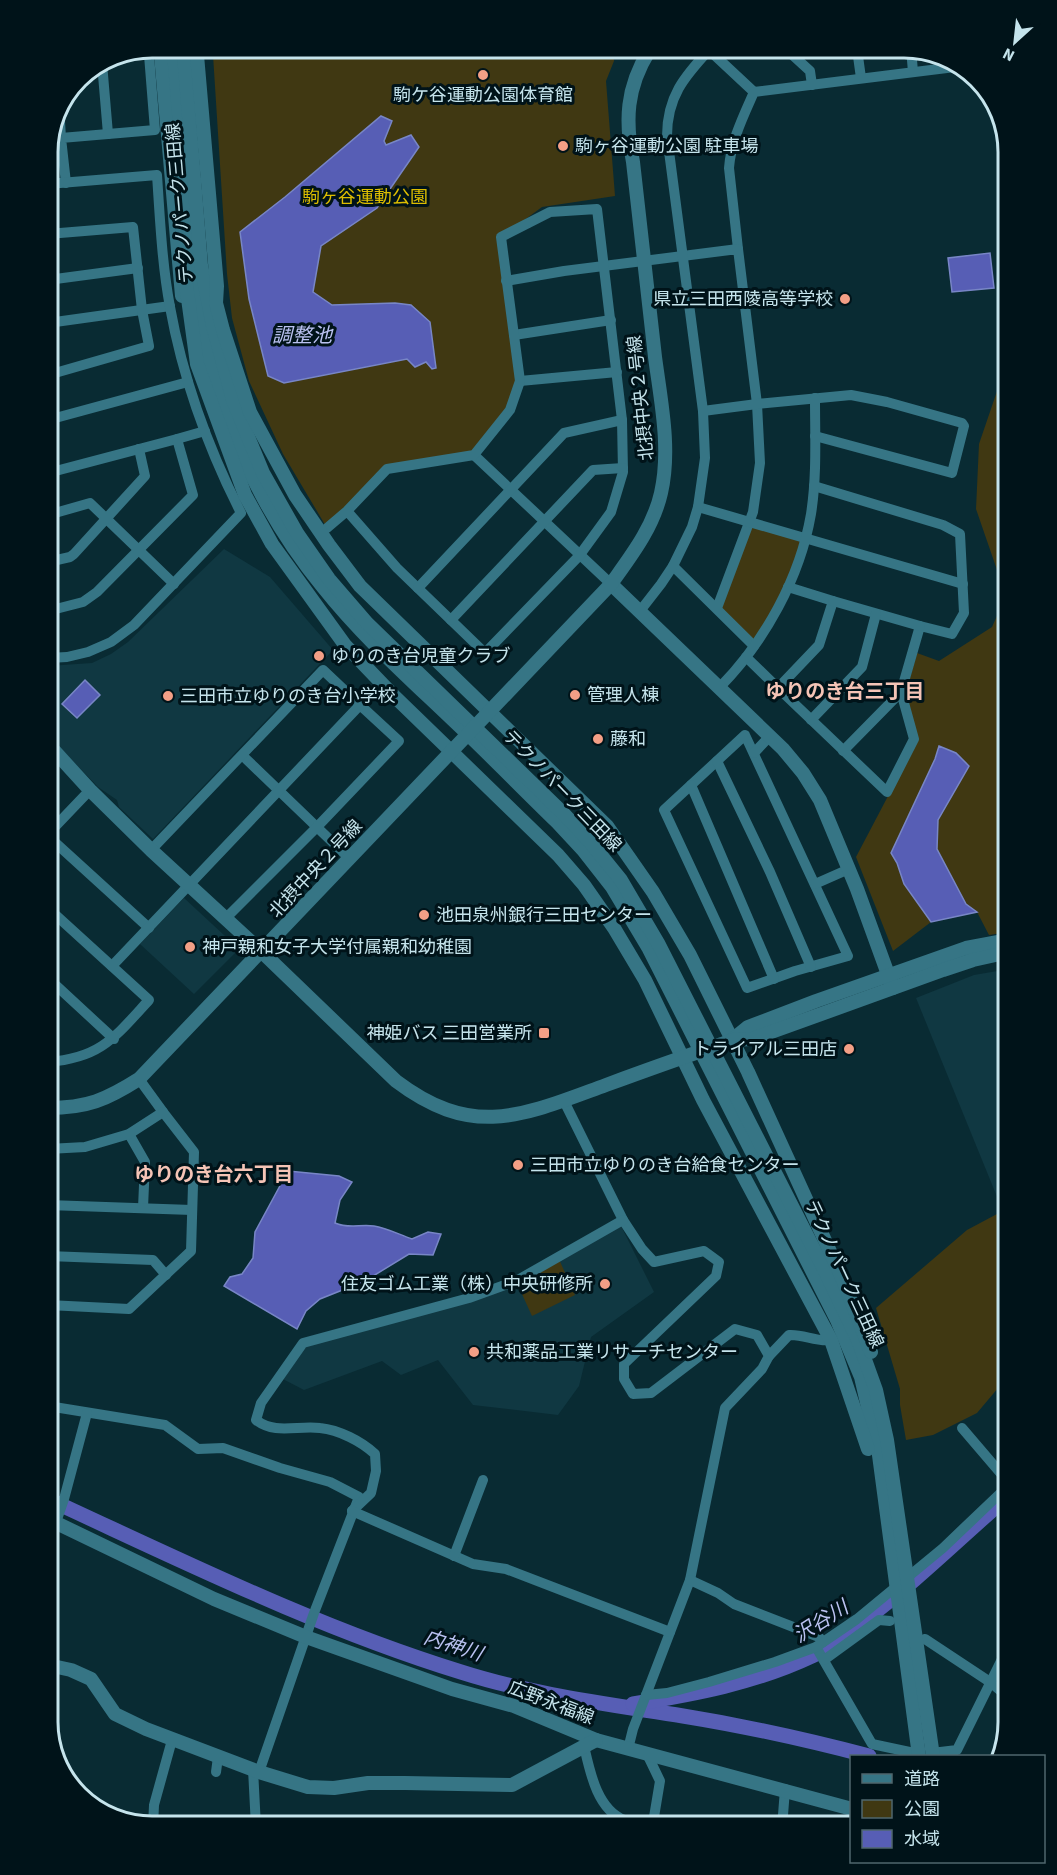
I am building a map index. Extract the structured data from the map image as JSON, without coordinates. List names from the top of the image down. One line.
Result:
{"streets":{"main road":["テクノパーク三田線","北摂中央２号線","広野永福線"]},"districts":["ゆりのき台三丁目","ゆりのき台六丁目"],"water":["調整池","沢谷川","内神川"],"parks":["駒ヶ谷運動公園"],"places":{"other":["駒ケ谷運動公園体育館","駒ヶ谷運動公園 駐車場","県立三田西陵高等学校","ゆりのき台児童クラブ","管理人棟","三田市立ゆりのき台小学校","藤和","池田泉州銀行三田センター","神戸親和女子大学付属親和幼稚園","トライアル三田店","三田市立ゆりのき台給食センター","住友ゴム工業（株）中央研修所","共和薬品工業リサーチセンター"],"transit":["神姫バス 三田営業所"]},"legend":["道路","公園","水域"],"north":"bottom left"}
